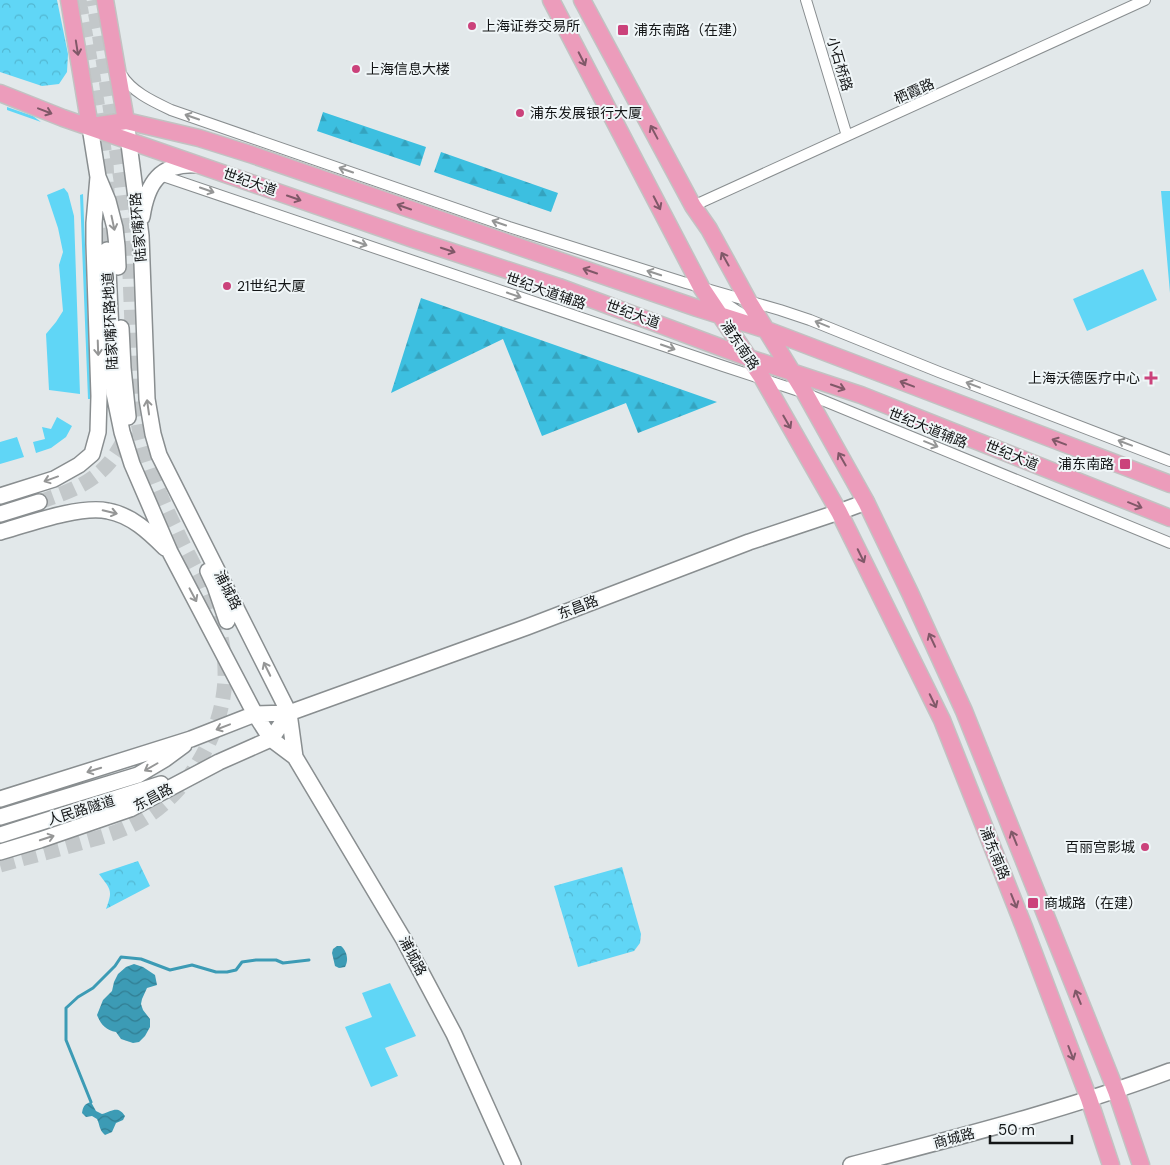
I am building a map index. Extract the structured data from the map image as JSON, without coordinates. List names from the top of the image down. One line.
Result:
{"streets":{"main road":["世纪大道","陆家嘴环路","陆家嘴环路地道","浦东南路","浦城路","东昌路","人民路隧道","商城路"],"street":["小石桥路","栖霞路","世纪大道辅路"]},"crossings":[["小石桥路","栖霞路"],["栖霞路","浦东南路"],["世纪大道","陆家嘴环路"],["世纪大道","浦东南路"],["陆家嘴环路","陆家嘴环路地道"],["陆家嘴环路","浦城路"],["世纪大道辅路","浦东南路"],["陆家嘴环路地道","浦城路"],["浦东南路","东昌路"],["浦东南路","商城路"],["浦城路","东昌路"],["东昌路","人民路隧道"]],"places":{"other":["上海证券交易所","上海信息大楼","浦东发展银行大厦","21世纪大厦","百丽宫影城"],"transit":["浦东南路（在建）","浦东南路","商城路（在建）"],"health":["上海沃德医疗中心"]},"scale_bar":"50 m"}
